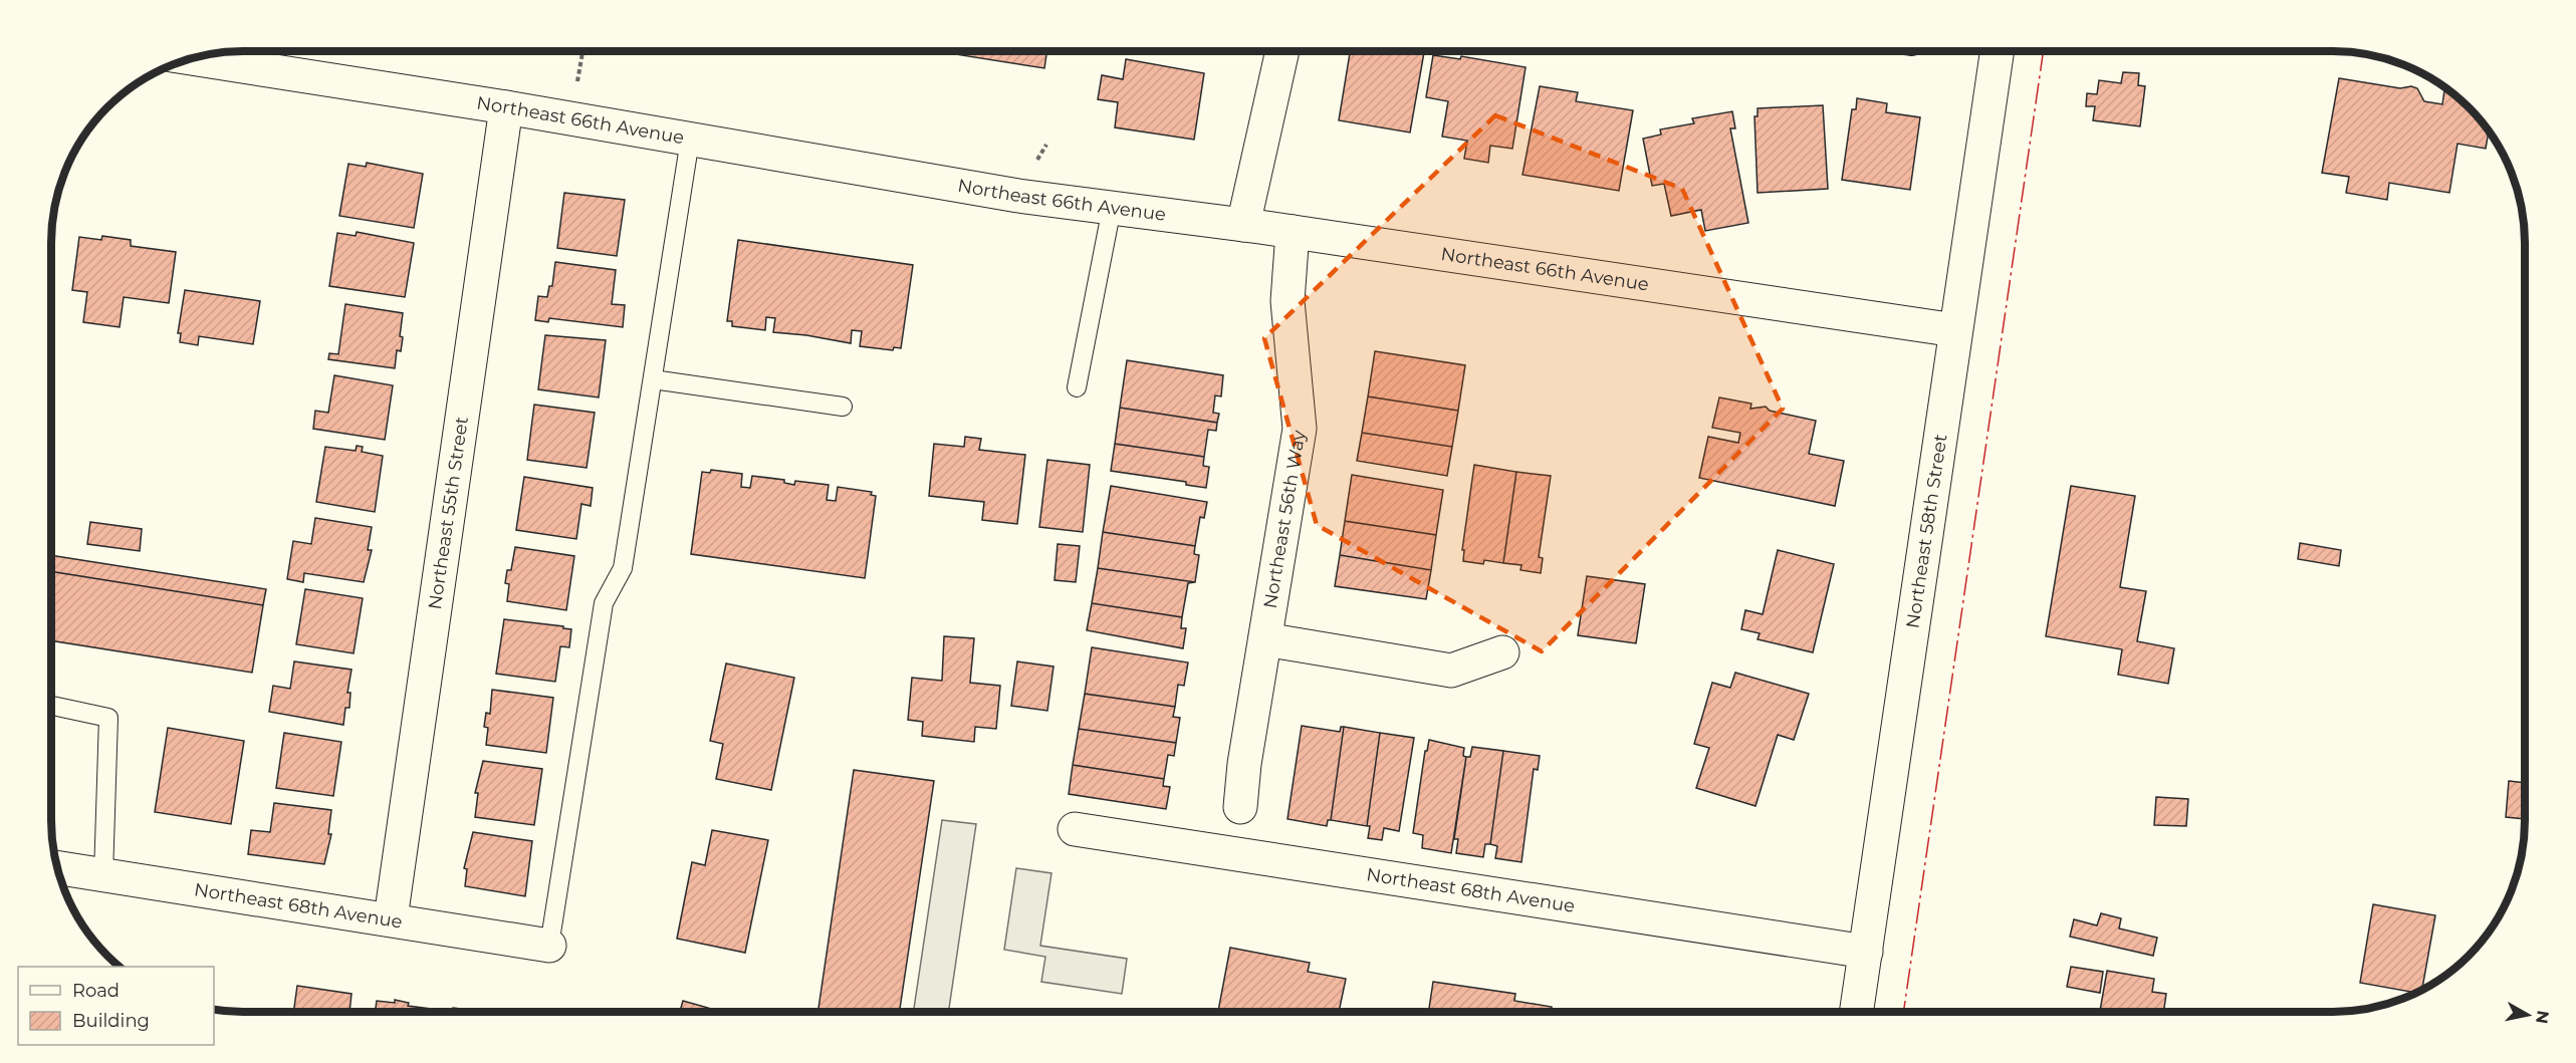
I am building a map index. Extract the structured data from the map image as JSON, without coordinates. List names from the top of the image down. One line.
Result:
{"streets":{"street":["Northeast 66th Avenue","Northeast 55th Street","Northeast 56th Way","Northeast 58th Street","Northeast 68th Avenue"]},"crossings":[["Northeast 66th Avenue","Northeast 55th Street"],["Northeast 66th Avenue","Northeast 56th Way"],["Northeast 66th Avenue","Northeast 58th Street"],["Northeast 55th Street","Northeast 68th Avenue"],["Northeast 58th Street","Northeast 68th Avenue"]],"legend":["Road","Building"],"north":"right"}
